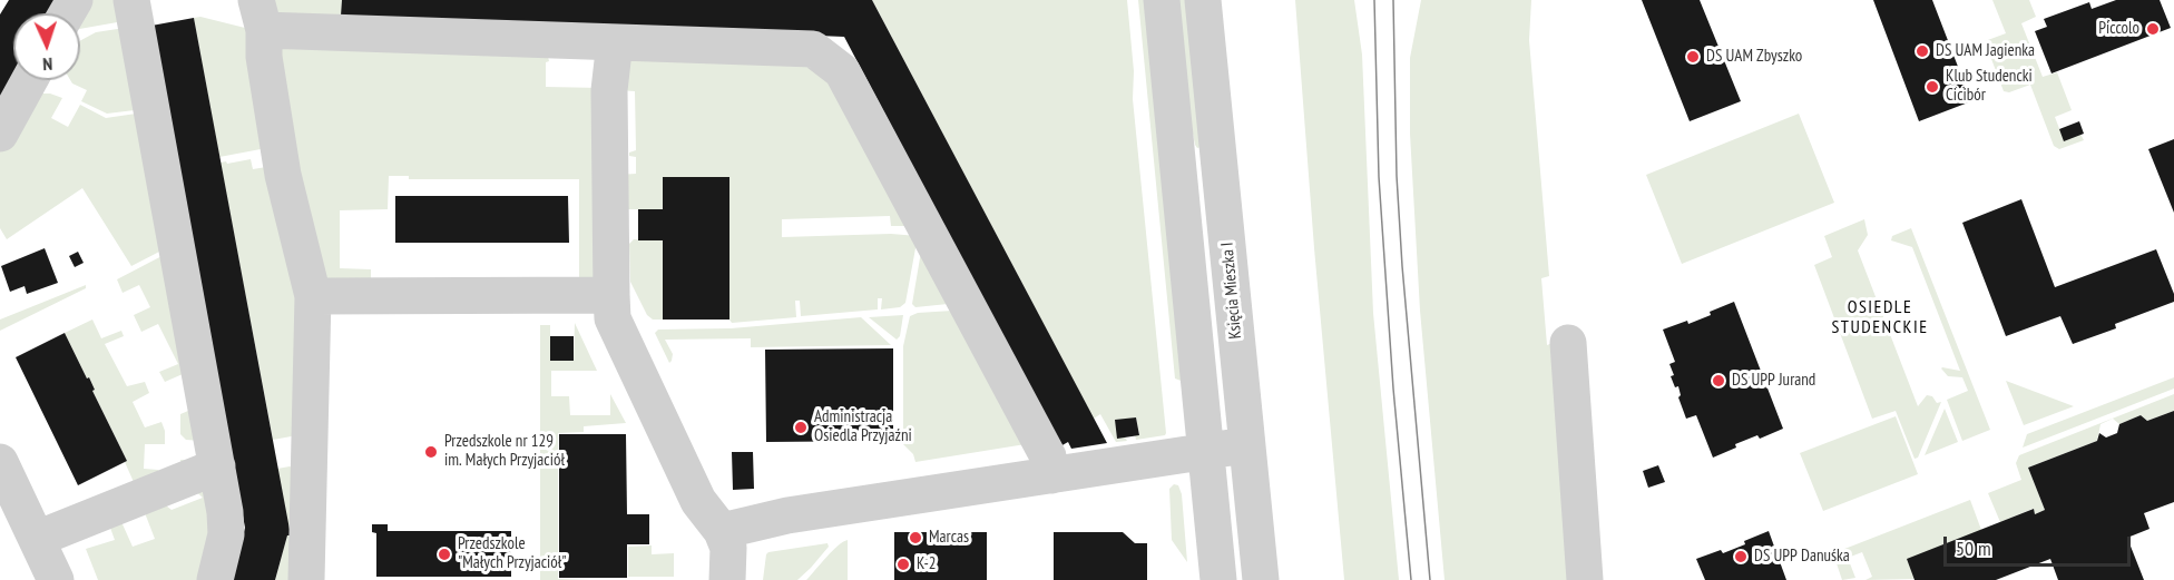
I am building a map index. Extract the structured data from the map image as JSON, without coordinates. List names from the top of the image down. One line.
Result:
{"streets":{"street":["Księcia Mieszka I"]},"districts":["OSIEDLE STUDENCKIE"],"places":["Piccolo","DS UAM Jagienka","DS UAM Zbyszko","Klub Studencki Cicibór","DS UPP Jurand","Administracja Osiedla Przyjaźni","Przedszkole nr 129 im. Małych Przyjaciół","Marcas","Przedszkole \"Małych Przyjaciół\"","DS UPP Danuśka","K-2"],"scale_bar":"50 m","north":"bottom"}
